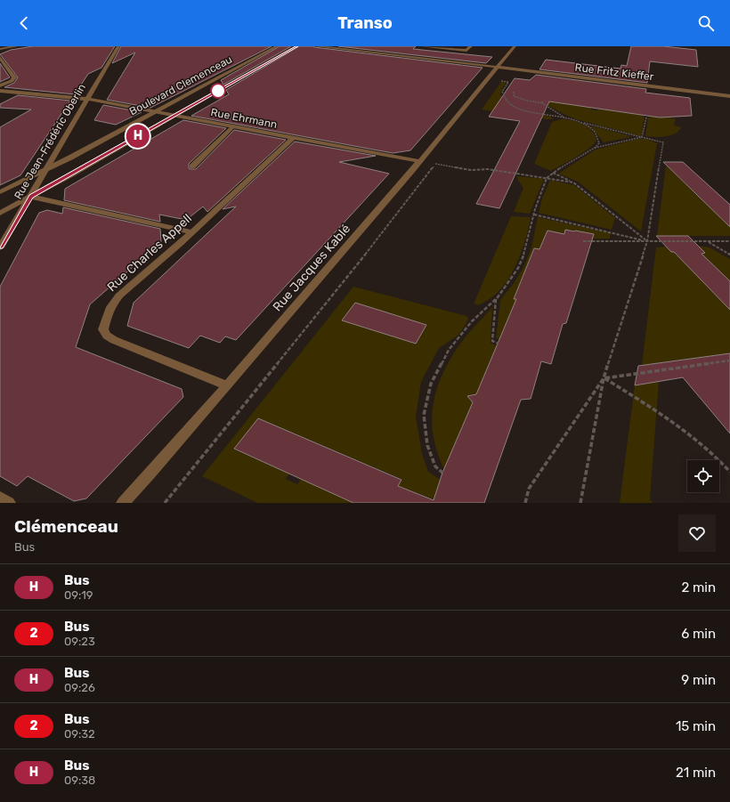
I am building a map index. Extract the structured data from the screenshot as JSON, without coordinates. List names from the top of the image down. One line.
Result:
{"streets":{"street":["Rue Fritz Kieffer","Boulevard Clemenceau","Rue Ehrmann","Rue Jean-Frédéric Oberlin","Rue Charles Appell","Rue Jacques Kablé"]},"crossings":[["Rue Fritz Kieffer","Rue Jacques Kablé"],["Boulevard Clemenceau","Rue Ehrmann"],["Boulevard Clemenceau","Rue Jean-Frédéric Oberlin"],["Rue Ehrmann","Rue Jean-Frédéric Oberlin"],["Rue Ehrmann","Rue Charles Appell"],["Rue Ehrmann","Rue Jacques Kablé"],["Rue Charles Appell","Rue Jacques Kablé"]],"lines":["bus line H"],"page":{"header":"Transo","on_map":"H","heading":["Clémenceau","Bus"],"list":[{"mark":"H","name":"Bus","note":"09:19","value":"2 min"},{"mark":"2","name":"Bus","note":"09:23","value":"6 min"},{"mark":"H","name":"Bus","note":"09:26","value":"9 min"},{"mark":"2","name":"Bus","note":"09:32","value":"15 min"},{"mark":"H","name":"Bus","note":"09:38","value":"21 min"}]}}
